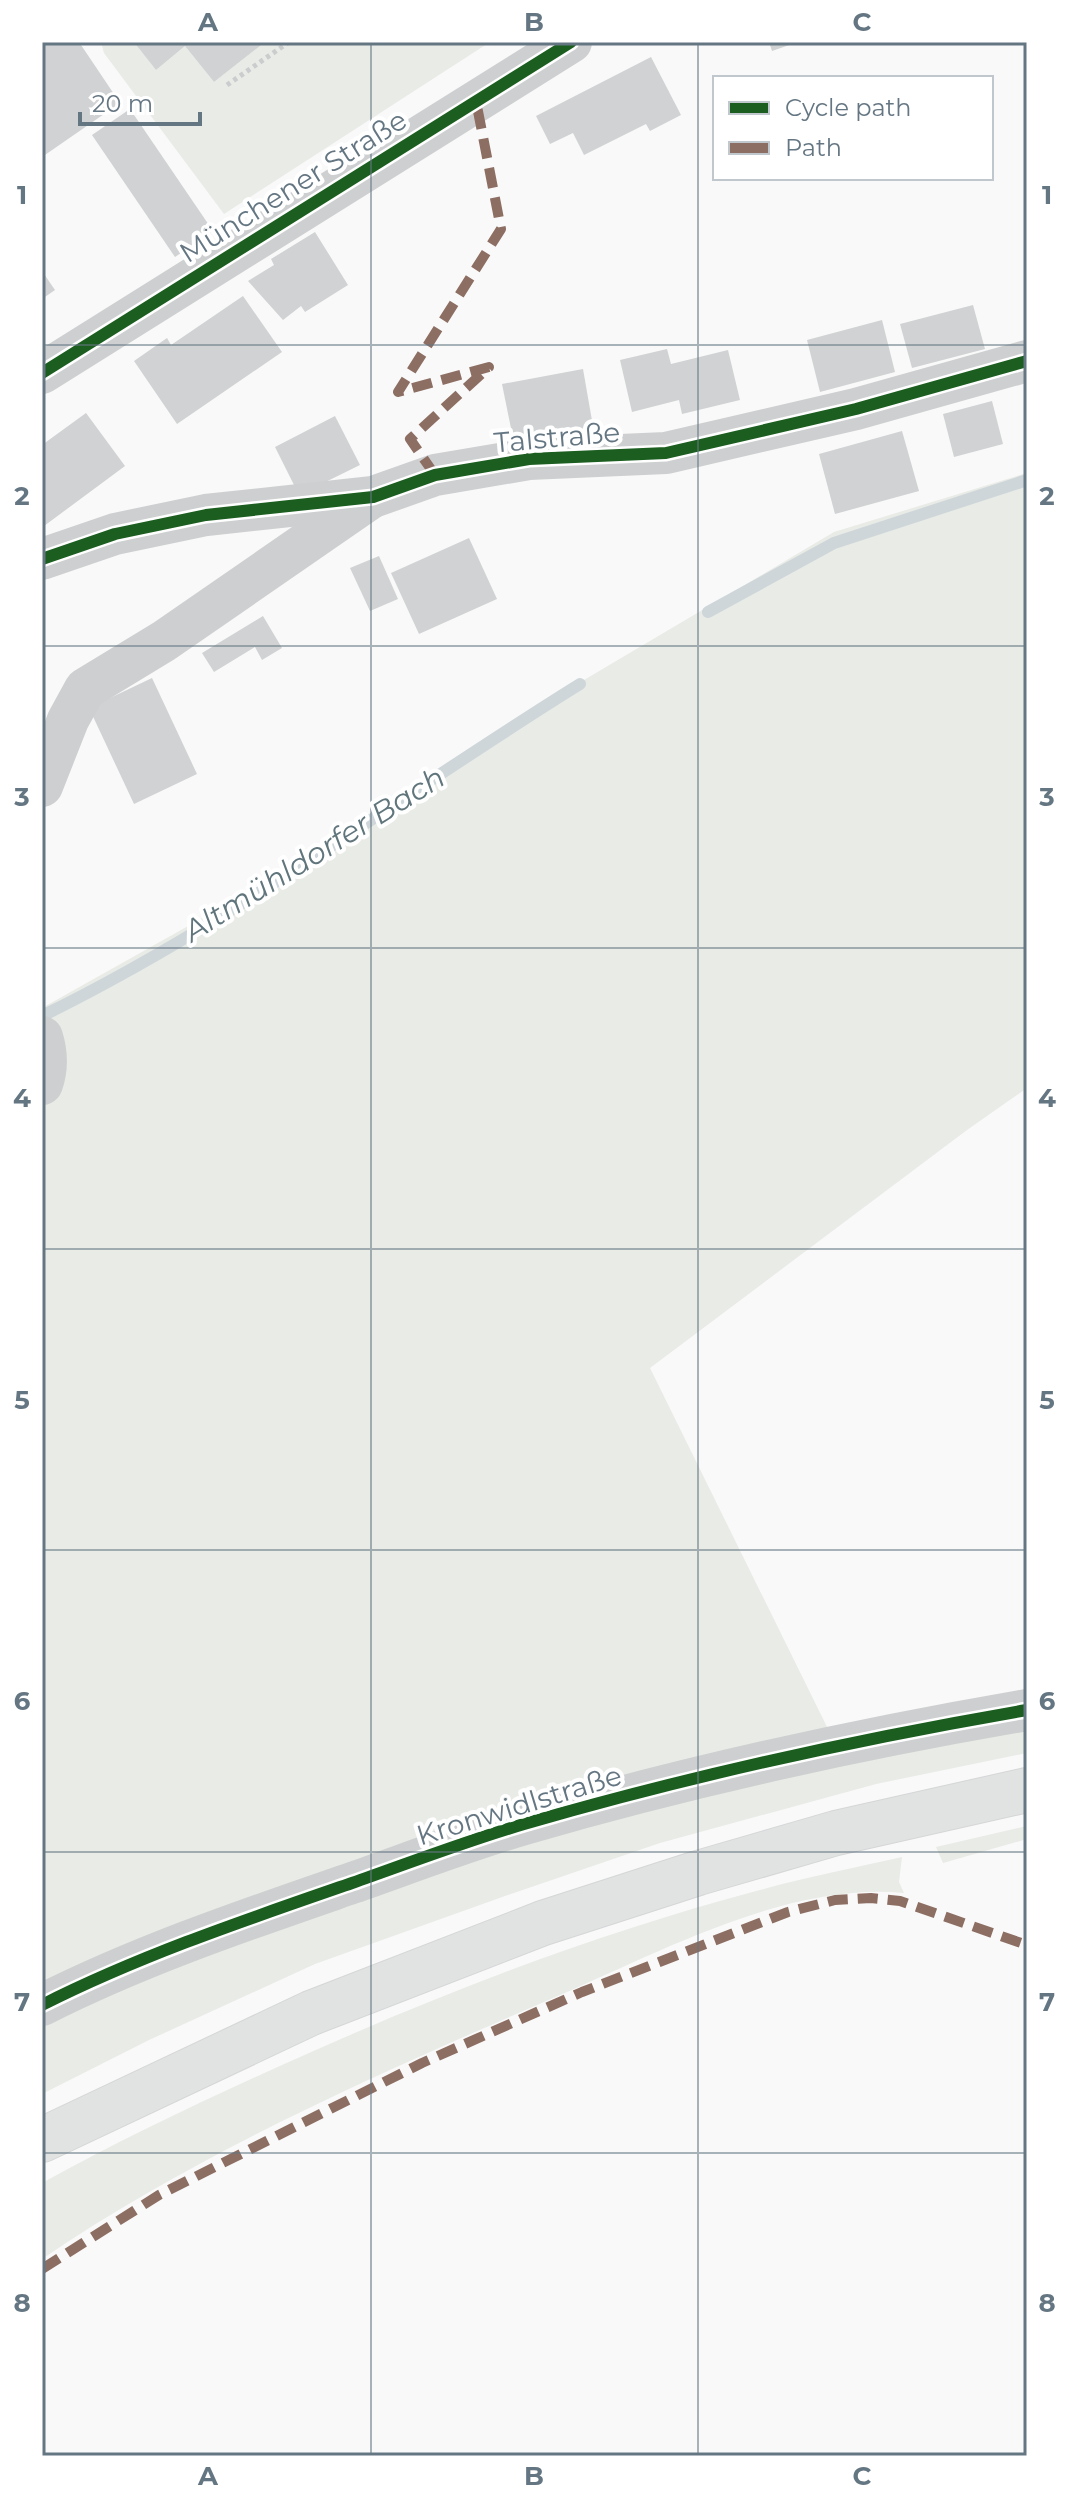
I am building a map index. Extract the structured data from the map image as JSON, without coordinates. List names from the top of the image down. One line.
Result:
{"streets":{"street":["Münchener Straße","Talstraße","Kronwidlstraße"]},"water":["Altmühldorfer Bach"],"legend":["Cycle path","Path"],"scale_bar":"20 m","grid":{"columns":["A","B","C"],"rows":["1","2","3","4","5","6","7","8"]}}
